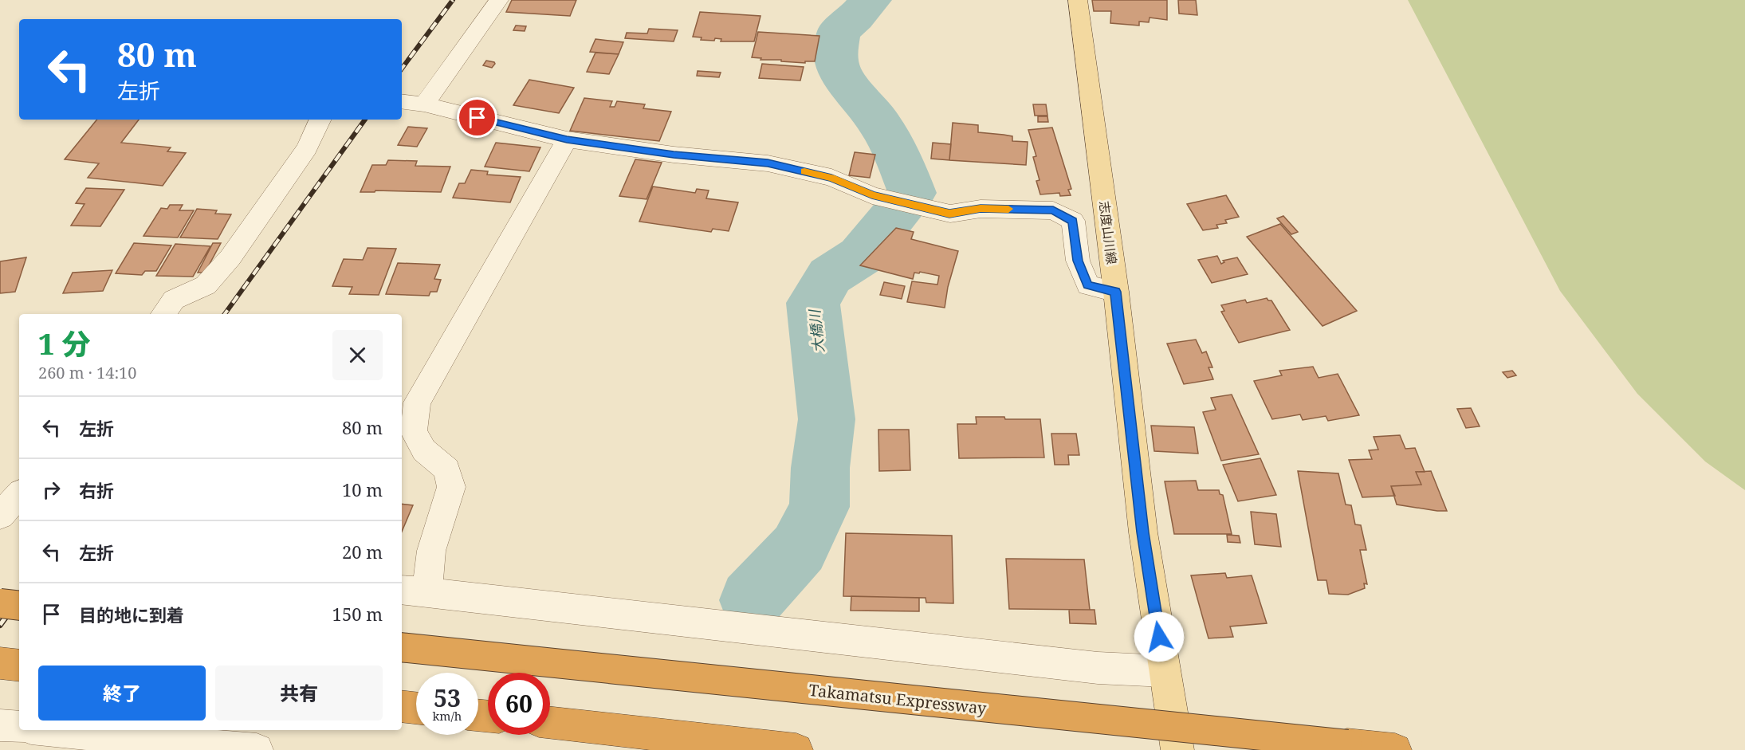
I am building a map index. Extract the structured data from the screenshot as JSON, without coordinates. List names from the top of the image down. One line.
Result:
{"streets":{"highway":["Takamatsu Expressway"],"main road":["志度山川線"]},"water":["大橋川"],"page":{"turn":["80 m","左折"],"heading":["1 分","260 m · 14:10"],"list":[{"name":"左折","value":"80 m"},{"name":"右折","value":"10 m"},{"name":"左折","value":"20 m"},{"name":"目的地に到着","value":"150 m"}],"buttons":["終了","共有"],"speed":"53 km/h","limit":"60"}}
